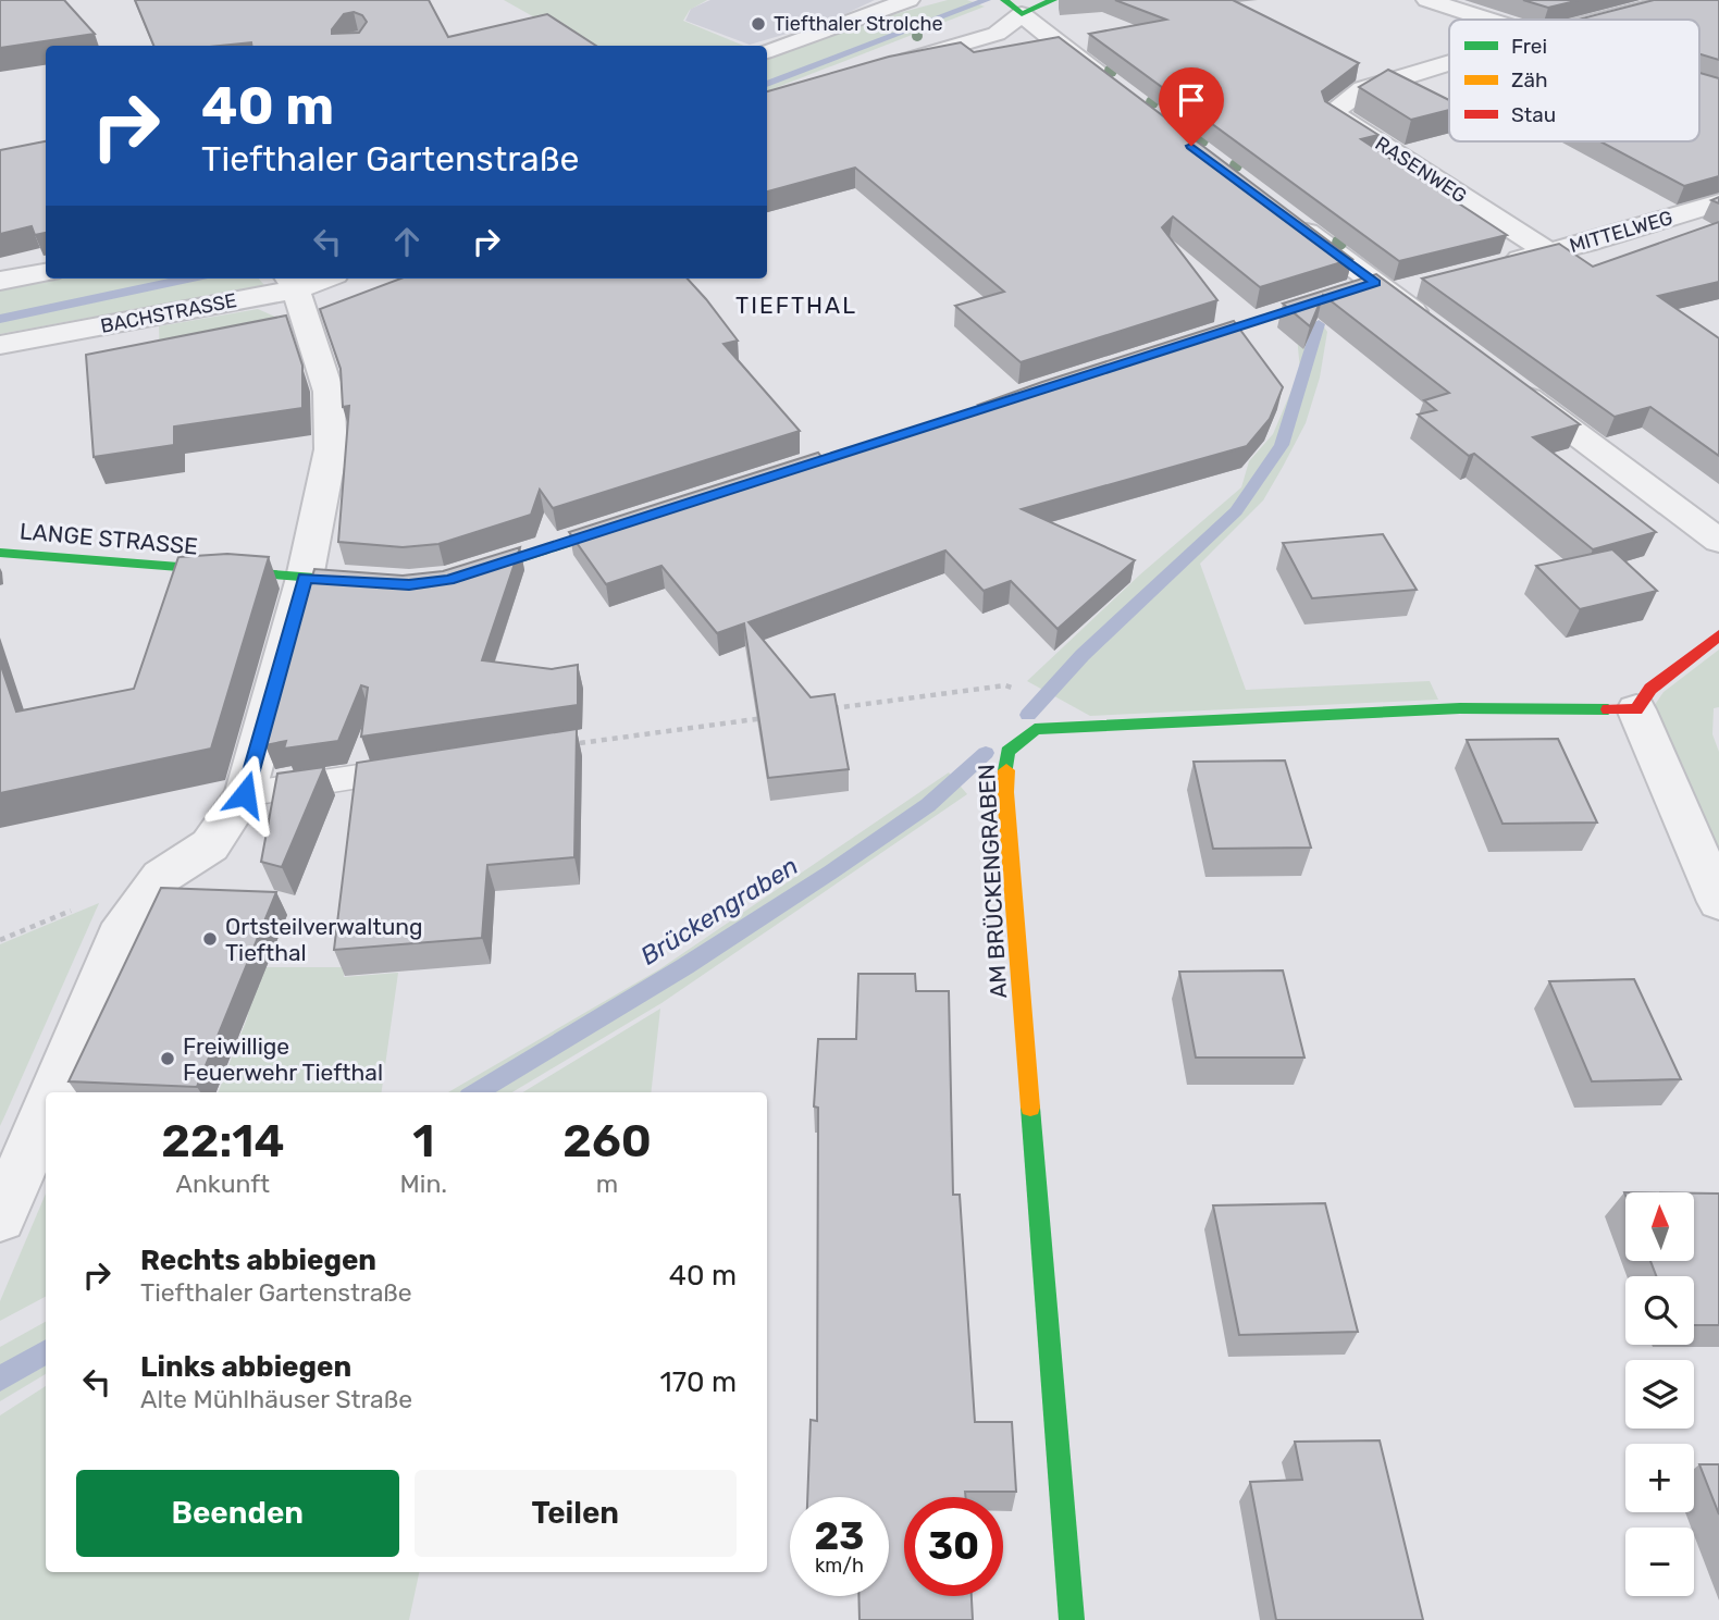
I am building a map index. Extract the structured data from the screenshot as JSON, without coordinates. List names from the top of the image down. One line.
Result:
{"streets":{"street":["RASENWEG","MITTELWEG","BACHSTRASSE","LANGE STRASSE","AM BRÜCKENGRABEN"]},"crossings":[["RASENWEG","MITTELWEG"]],"districts":["TIEFTHAL"],"water":["Brückengraben"],"places":["Tiefthaler Strolche","Ortsteilverwaltung Tiefthal","Freiwillige Feuerwehr Tiefthal"],"legend":["Frei","Zäh","Stau"],"north":"top","page":{"turn":["40 m","Tiefthaler Gartenstraße"],"eta":["22:14","Ankunft","1","Min.","260","m"],"map_buttons":["+","−"],"list":[{"name":"Rechts abbiegen","note":"Tiefthaler Gartenstraße","value":"40 m"},{"name":"Links abbiegen","note":"Alte Mühlhäuser Straße","value":"170 m"}],"buttons":["Beenden","Teilen"],"speed":"23 km/h","limit":"30"}}
